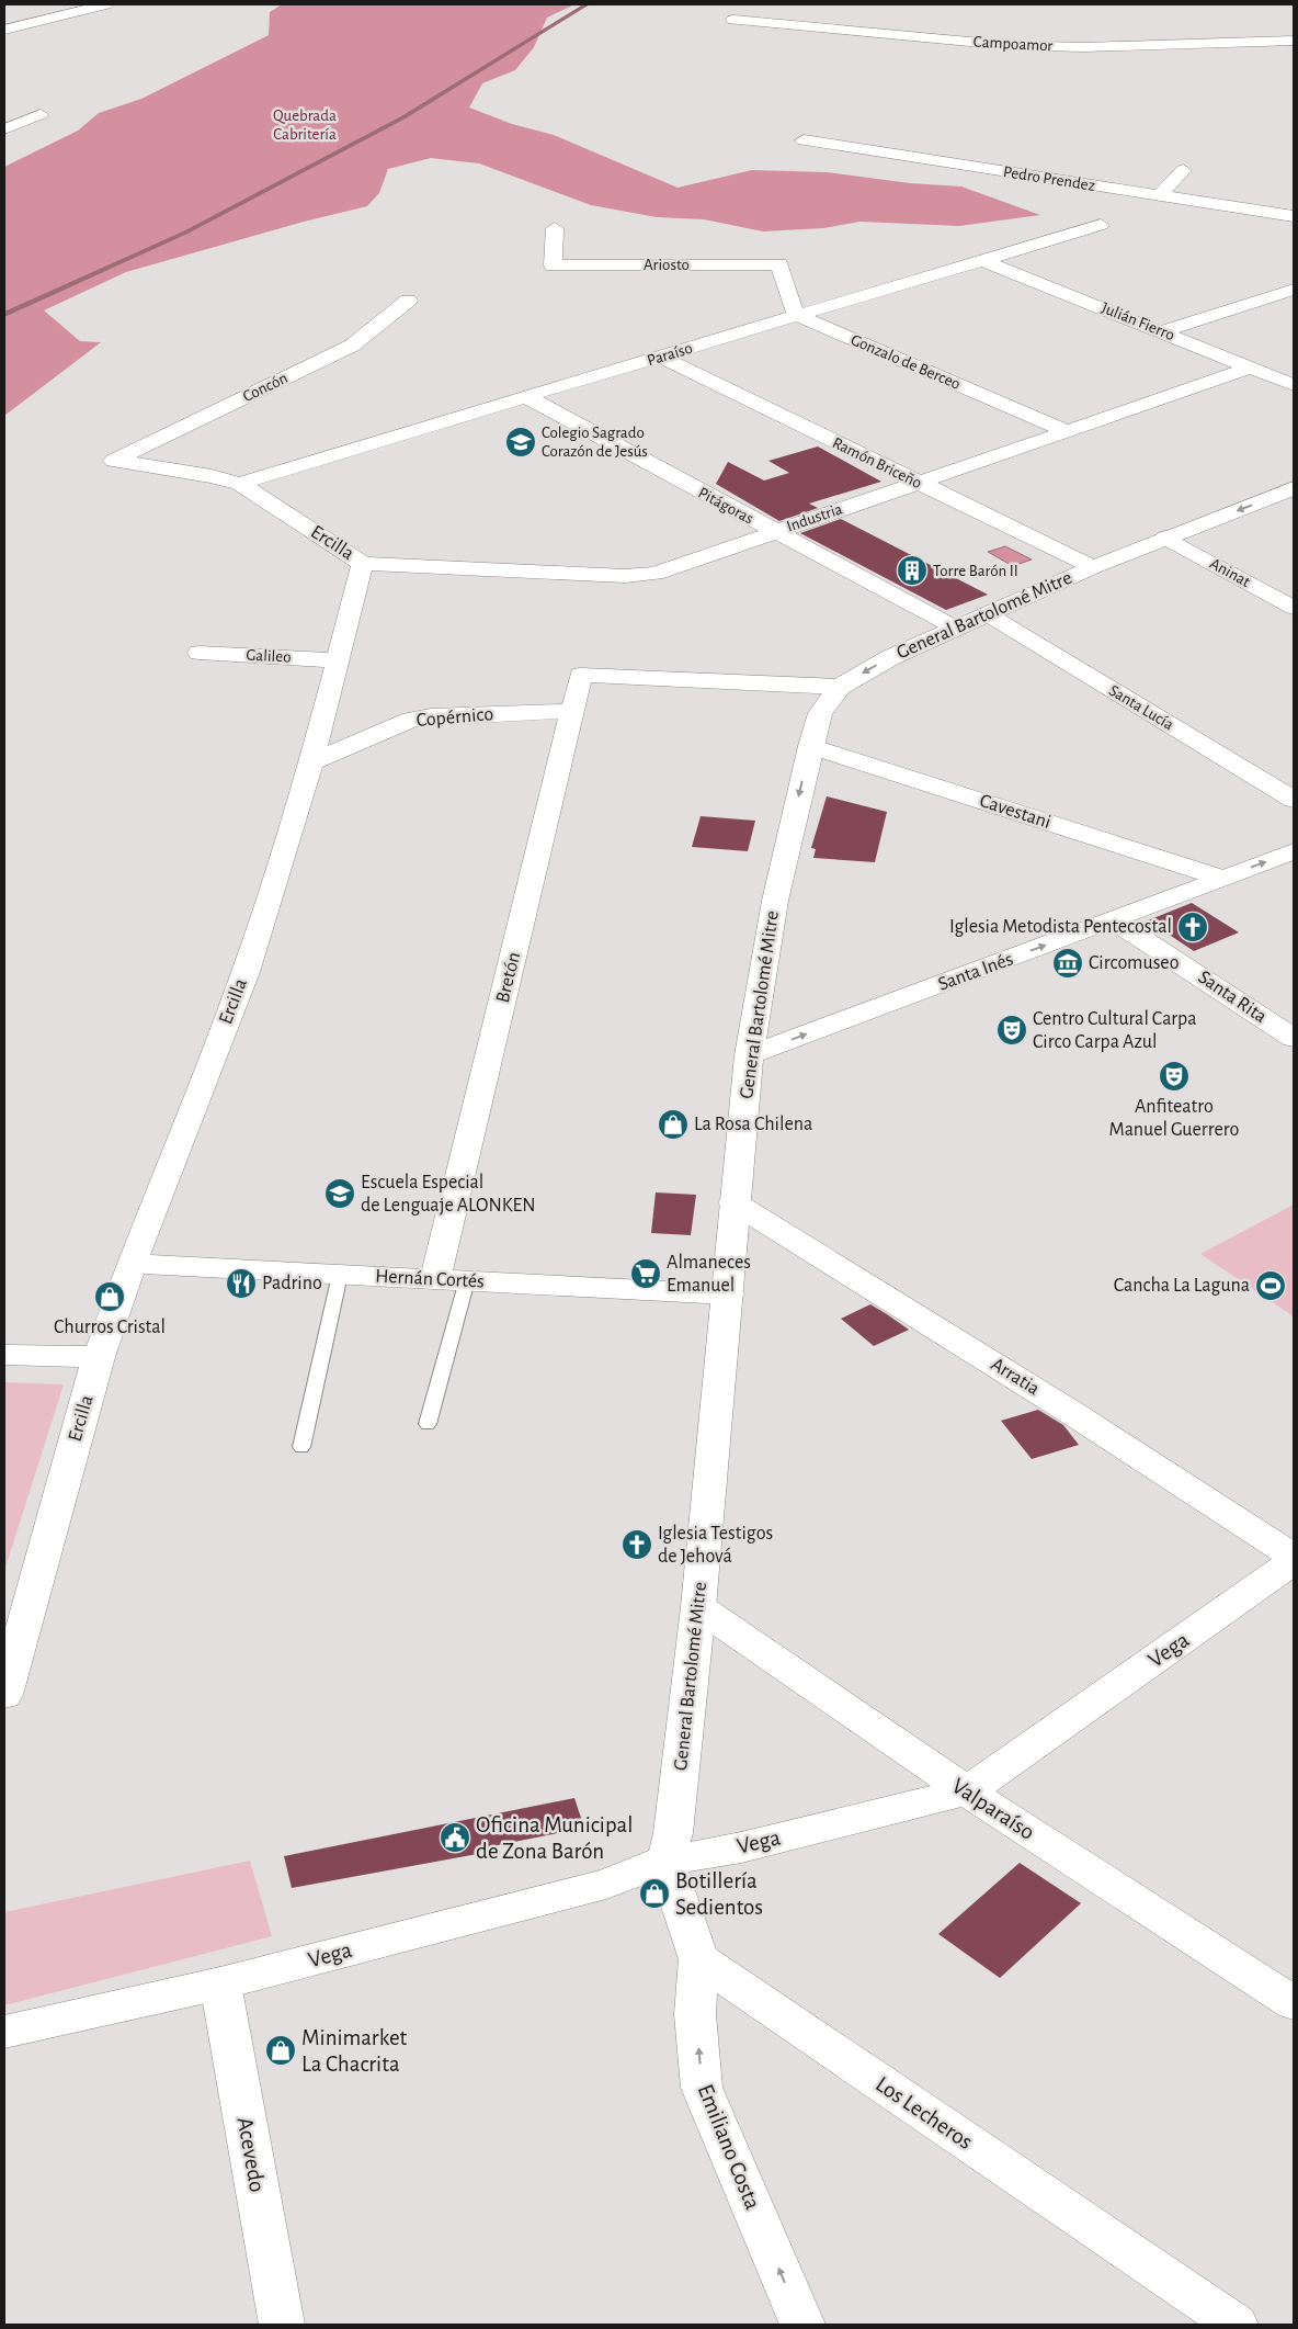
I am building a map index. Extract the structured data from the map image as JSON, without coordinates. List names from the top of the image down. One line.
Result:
{"streets":{"street":["Campoamor","Pedro Prendez","Ariosto","Julián Fierro","Paraíso","Gonzalo de Berceo","Concón","Ramón Briceño","Pitágoras","Industria","Ercilla","Aninat","General Bartolomé Mitre","Galileo","Santa Lucía","Copérnico","Cavestani","Santa Inés","Bretón","Santa Rita","Hernán Cortés","Arratia","Vega","Valparaíso","Los Lecheros","Emiliano Costa","Acevedo"]},"crossings":[["Ariosto","Paraíso"],["Ariosto","Gonzalo de Berceo"],["Julián Fierro","Paraíso"],["Julián Fierro","Industria"],["Paraíso","Gonzalo de Berceo"],["Paraíso","Ramón Briceño"],["Paraíso","Pitágoras"],["Paraíso","Ercilla"],["Gonzalo de Berceo","Industria"],["Concón","Ercilla"],["Ramón Briceño","Industria"],["Ramón Briceño","General Bartolomé Mitre"],["Pitágoras","Industria"],["Pitágoras","General Bartolomé Mitre"],["Industria","Ercilla"],["Ercilla","Galileo"],["Ercilla","Copérnico"],["Ercilla","Hernán Cortés"],["Aninat","General Bartolomé Mitre"],["General Bartolomé Mitre","Santa Lucía"],["General Bartolomé Mitre","Cavestani"],["General Bartolomé Mitre","Santa Inés"],["General Bartolomé Mitre","Bretón"],["General Bartolomé Mitre","Hernán Cortés"],["General Bartolomé Mitre","Arratia"],["General Bartolomé Mitre","Vega"],["General Bartolomé Mitre","Valparaíso"],["Copérnico","Bretón"],["Cavestani","Santa Inés"],["Santa Inés","Santa Rita"],["Bretón","Hernán Cortés"],["Vega","Valparaíso"],["Vega","Acevedo"],["Los Lecheros","Emiliano Costa"]],"one_way":["Santa Inés","Emiliano Costa"],"parks":["Quebrada Cabritería"],"places":{"school or university":["Colegio Sagrado Corazón de Jesús","Escuela Especial de Lenguaje ALONKEN"],"building":["Torre Barón II"],"church":["Iglesia Metodista Pentecostal","Iglesia Testigos de Jehová"],"museum":["Circomuseo"],"theatre":["Centro Cultural Carpa Circo Carpa Azul","Anfiteatro Manuel Guerrero"],"shop":["La Rosa Chilena","Churros Cristal","Botillería Sedientos","Minimarket La Chacrita"],"supermarket":["Almaneces Emanuel"],"restaurant":["Padrino"],"sports":["Cancha La Laguna"],"public building":["Oficina Municipal de Zona Barón"]}}
